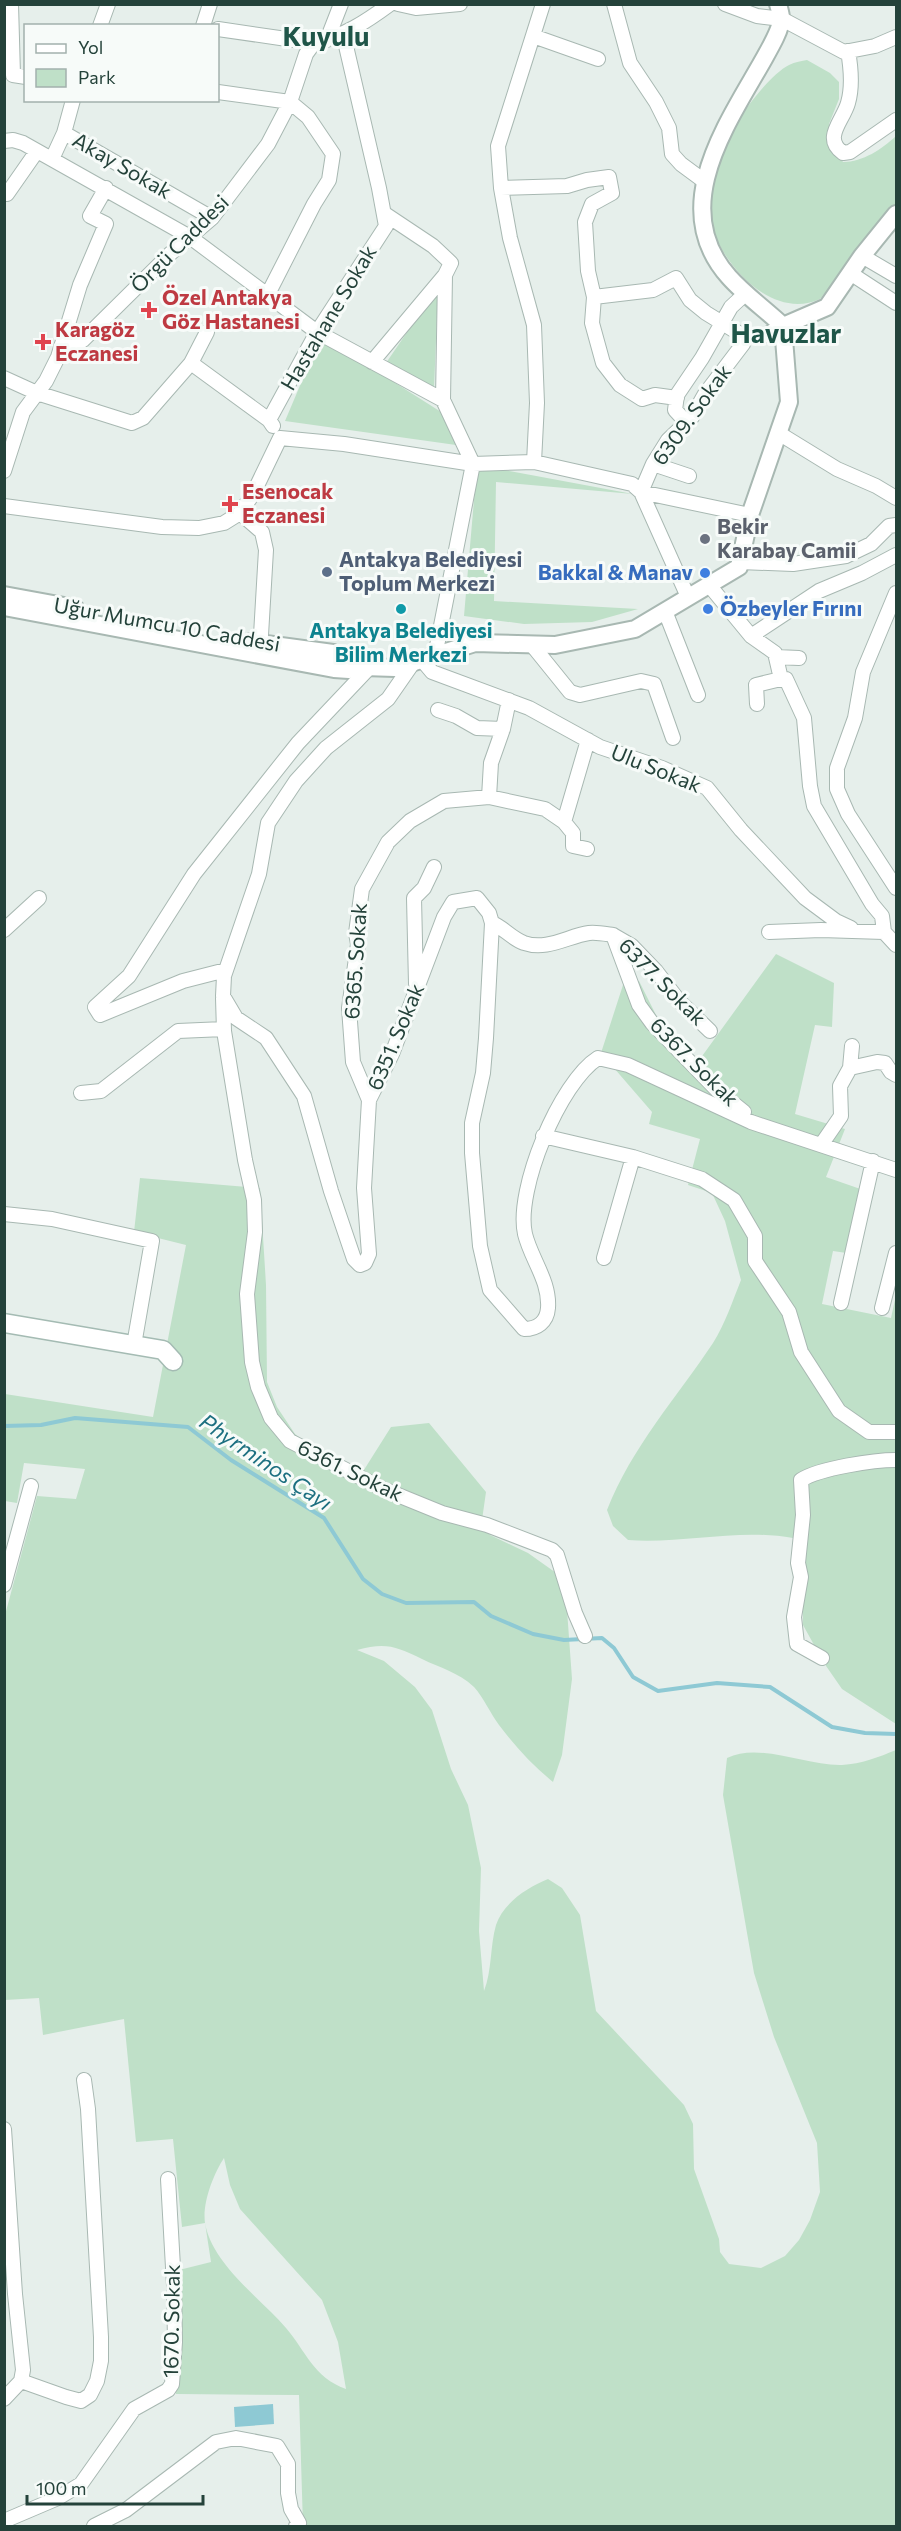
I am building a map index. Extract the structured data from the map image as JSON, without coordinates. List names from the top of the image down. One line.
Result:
{"streets":{"street":["Akay Sokak","Örgü Caddesi","Hastahane Sokak","6309. Sokak","Uğur Mumcu 10 Caddesi","Ulu Sokak","6365. Sokak","6377. Sokak","6351. Sokak","6367. Sokak","6361. Sokak","1670. Sokak"]},"crossings":[["Akay Sokak","Örgü Caddesi"],["Uğur Mumcu 10 Caddesi","Ulu Sokak"],["6365. Sokak","6351. Sokak"],["6377. Sokak","6367. Sokak"],["6351. Sokak","6361. Sokak"]],"districts":["Kuyulu","Havuzlar"],"water":["Phyrminos Çayı"],"places":{"health":["Özel Antakya Göz Hastanesi","Karagöz Eczanesi","Esenocak Eczanesi"],"other":["Bekir Karabay Camii","Antakya Belediyesi Toplum Merkezi","Bakkal & Manav","Antakya Belediyesi Bilim Merkezi","Özbeyler Fırını"]},"legend":["Yol","Park"],"scale_bar":"100 m"}
